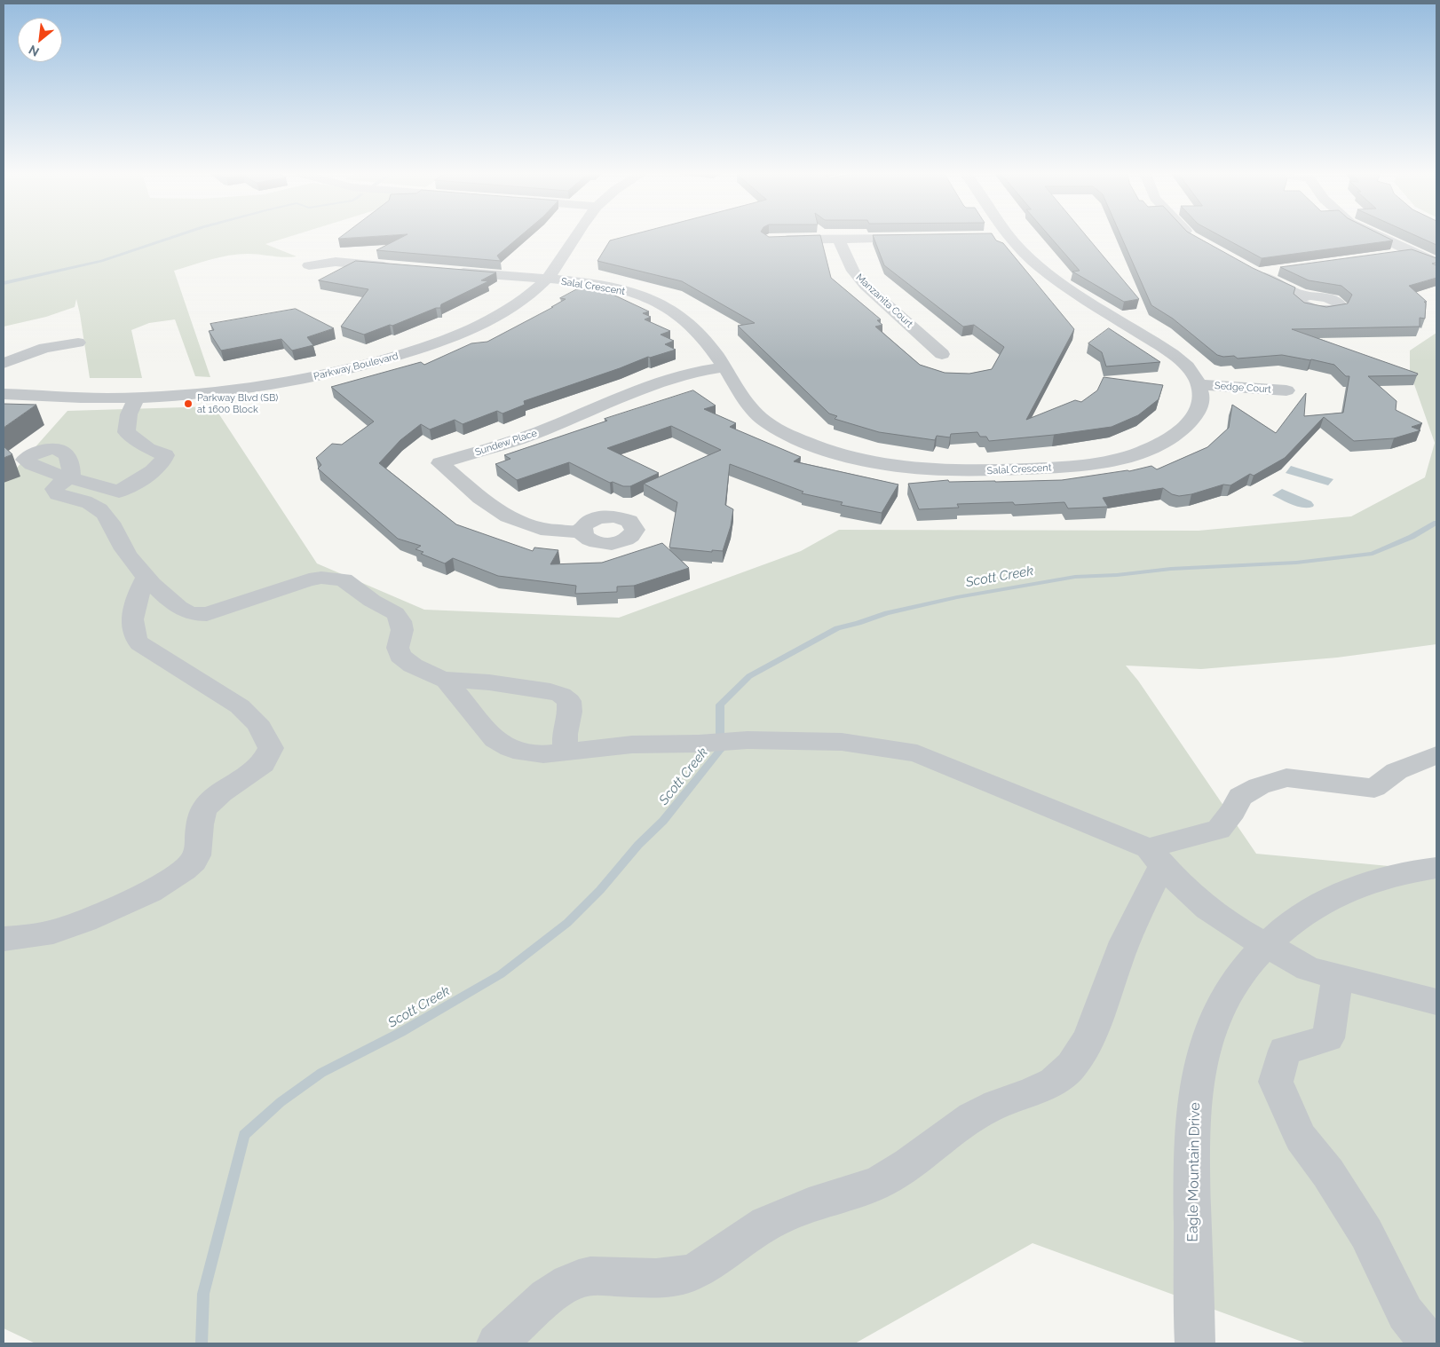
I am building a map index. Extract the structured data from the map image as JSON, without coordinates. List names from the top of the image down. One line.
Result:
{"streets":{"street":["Salal Crescent","Manzanita Court","Parkway Boulevard","Sedge Court","Sundew Place","Eagle Mountain Drive"]},"crossings":[["Salal Crescent","Parkway Boulevard"],["Salal Crescent","Sedge Court"],["Salal Crescent","Sundew Place"]],"water":["Scott Creek"],"places":["Parkway Blvd (SB) at 1600 Block"],"north":"bottom left"}
